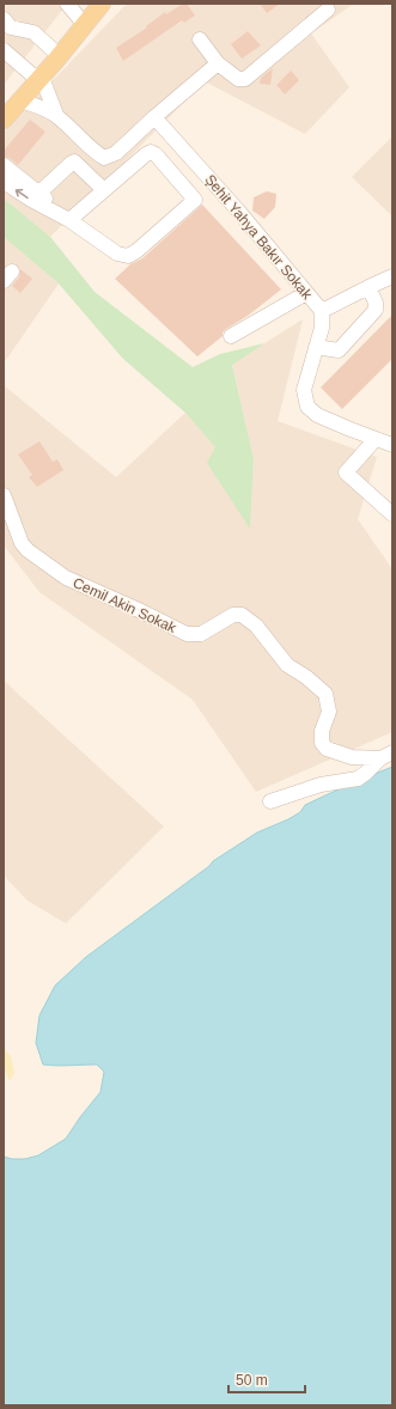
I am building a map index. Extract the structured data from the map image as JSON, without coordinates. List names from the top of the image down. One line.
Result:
{"streets":{"street":["Şehit Yahya Bakır Sokak","Cemil Akin Sokak"]},"scale_bar":"50 m"}
